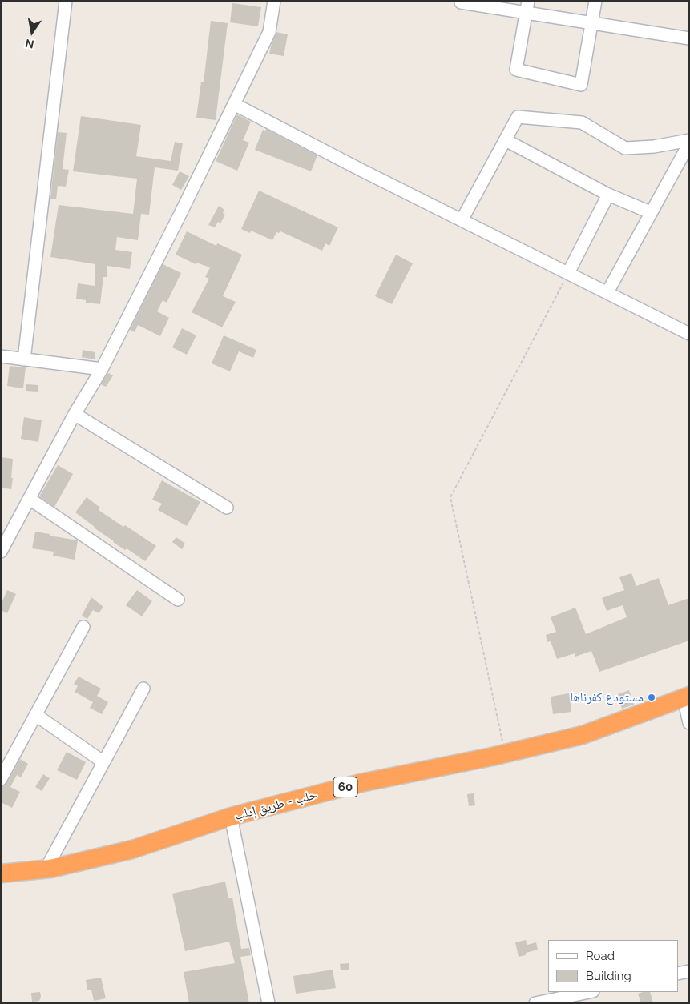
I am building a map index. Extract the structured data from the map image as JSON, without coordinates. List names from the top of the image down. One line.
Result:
{"streets":{"highway":["60","حلب - طريق إدلب"]},"places":["مستودع كفرناها"],"legend":["Road","Building"],"north":"bottom"}
